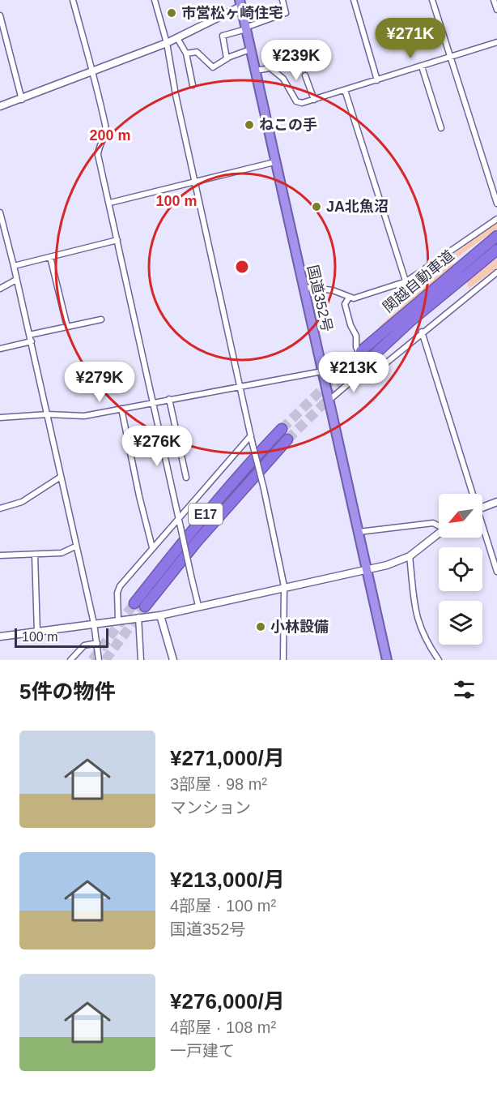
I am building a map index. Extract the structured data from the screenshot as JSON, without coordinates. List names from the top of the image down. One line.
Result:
{"streets":{"highway":["関越自動車道","国道352号","E17"]},"places":["市営松ヶ崎住宅","ねこの手","JA北魚沼","小林設備"],"scale_bar":"100 m","north":"bottom left","page":{"price":["¥271K","¥239K","¥213K","¥279K","¥276K"],"scale":"100 m","heading":"5件の物件","list":[{"name":"¥271,000/月","note":"3部屋 · 98 m² · マンション"},{"name":"¥213,000/月","note":"4部屋 · 100 m² · 国道352号"},{"name":"¥276,000/月","note":"4部屋 · 108 m² · 一戸建て"}]},"rings":["200 m","100 m"]}
